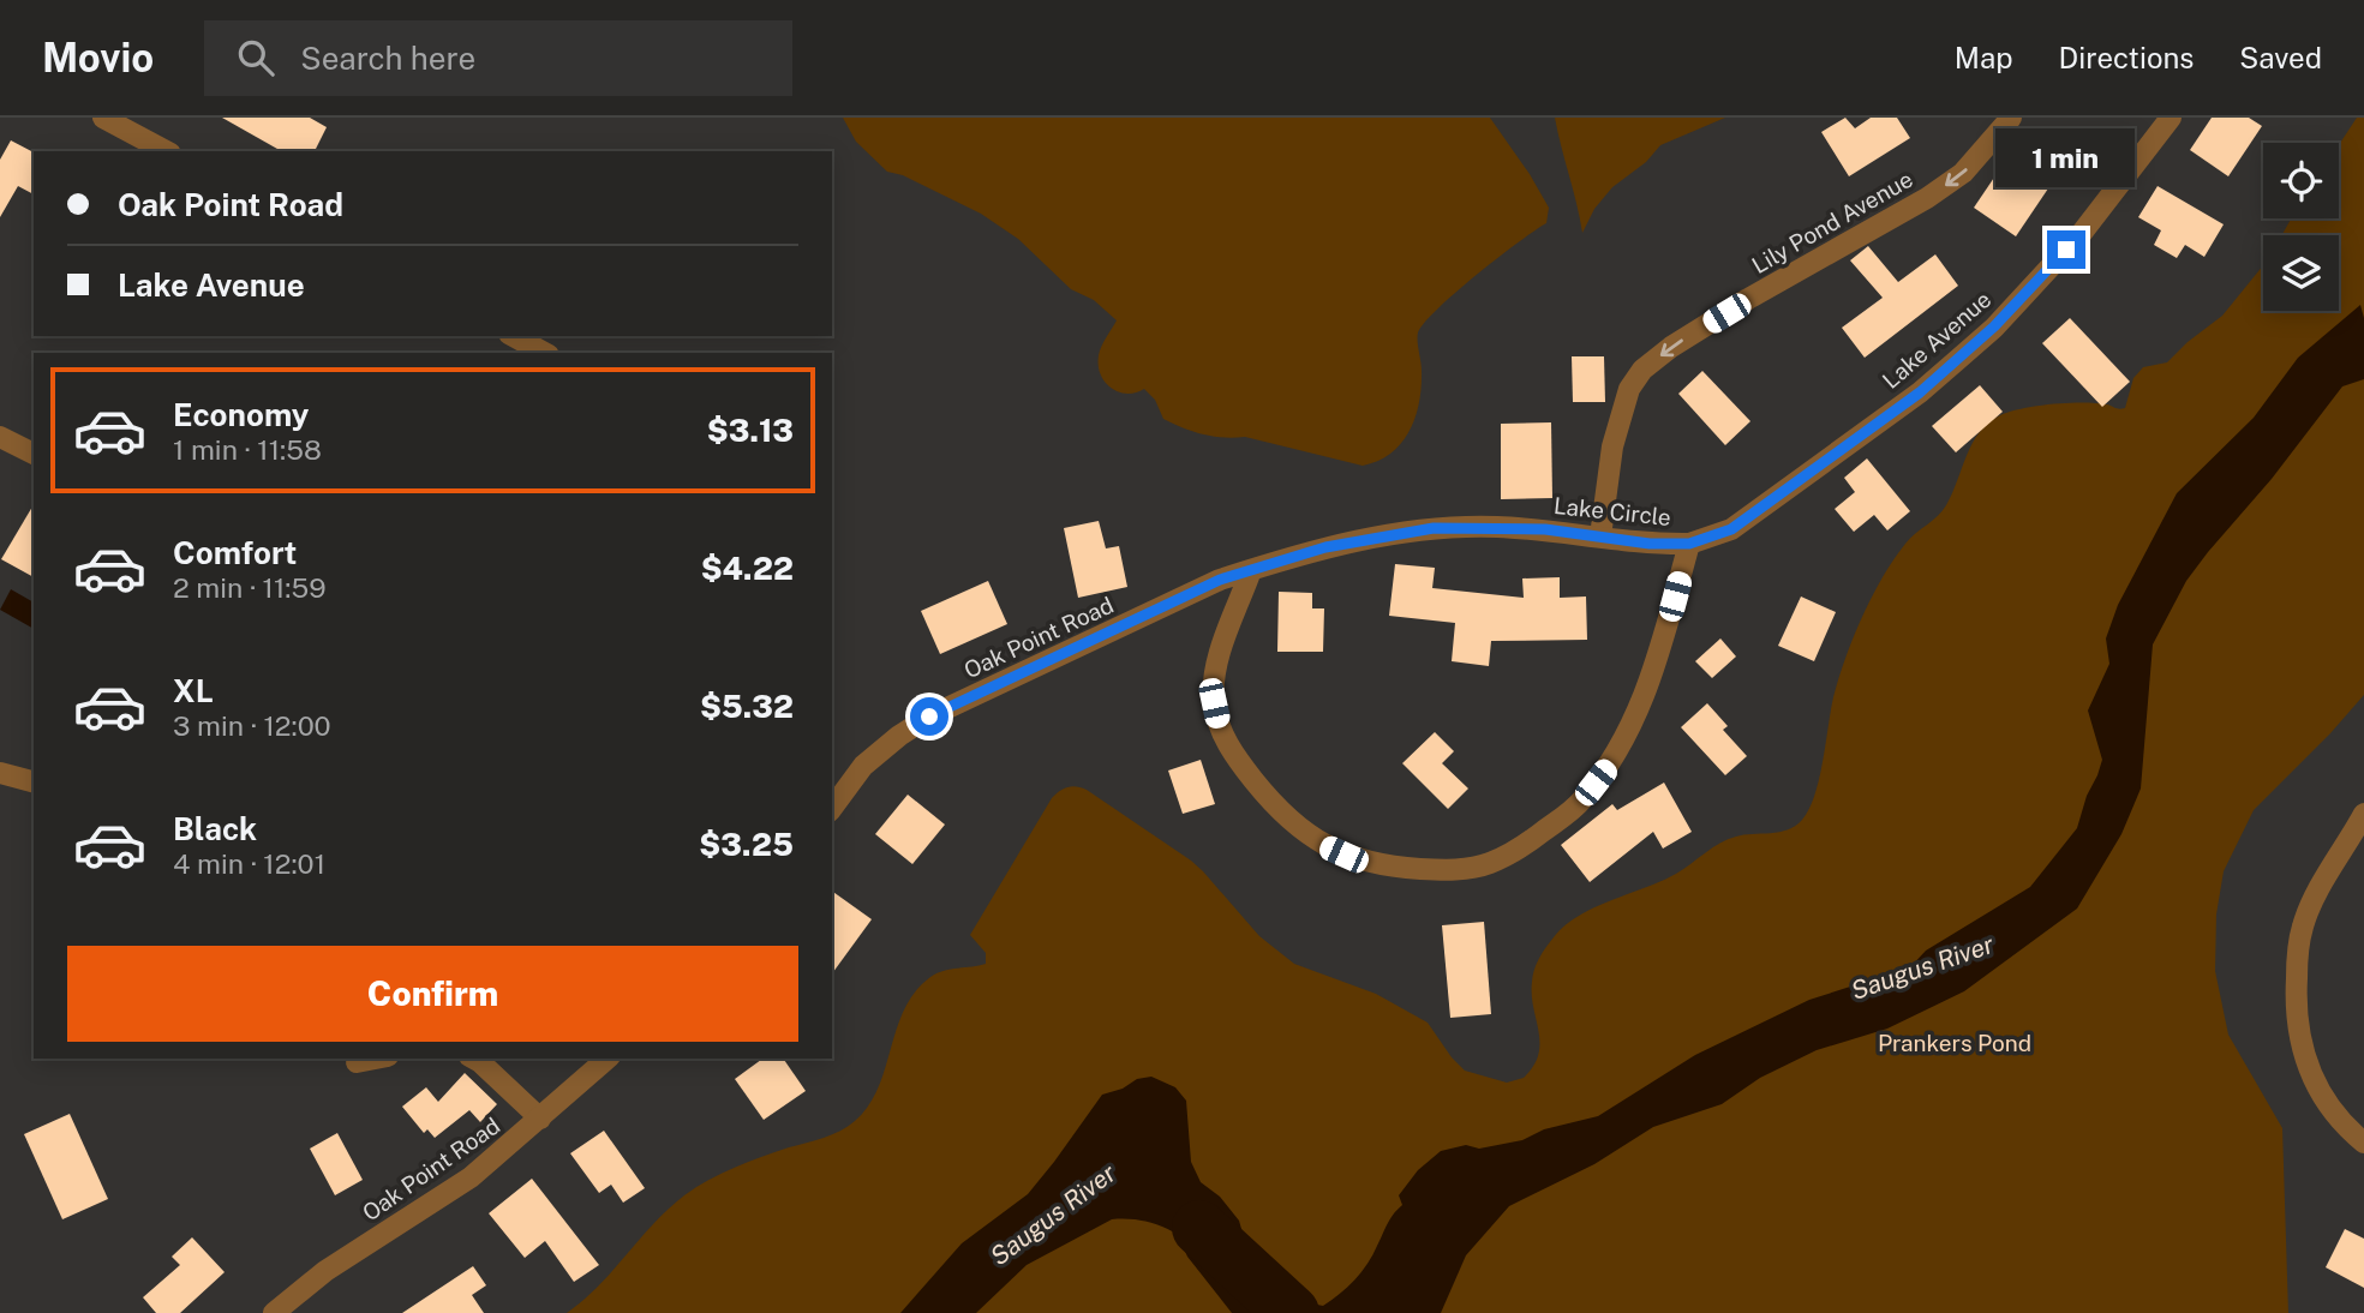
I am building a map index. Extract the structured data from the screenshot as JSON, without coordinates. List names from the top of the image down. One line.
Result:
{"streets":{"street":["Lily Pond Avenue","Lake Avenue","Lake Circle","Oak Point Road"]},"crossings":[["Lily Pond Avenue","Lake Circle"],["Lake Avenue","Lake Circle"],["Lake Circle","Oak Point Road"]],"one_way":["Lily Pond Avenue"],"water":["Saugus River"],"parks":["Prankers Pond"],"page":{"header":"Movio","search":"Search here","nav":["Map","Directions","Saved"],"bubble":"1 min","banner":["Oak Point Road","Lake Avenue"],"list":[{"name":"Economy","note":"1 min · 11:58","value":"$3.13"},{"name":"Comfort","note":"2 min · 11:59","value":"$4.22"},{"name":"XL","note":"3 min · 12:00","value":"$5.32"},{"name":"Black","note":"4 min · 12:01","value":"$3.25"}],"buttons":"Confirm"}}
